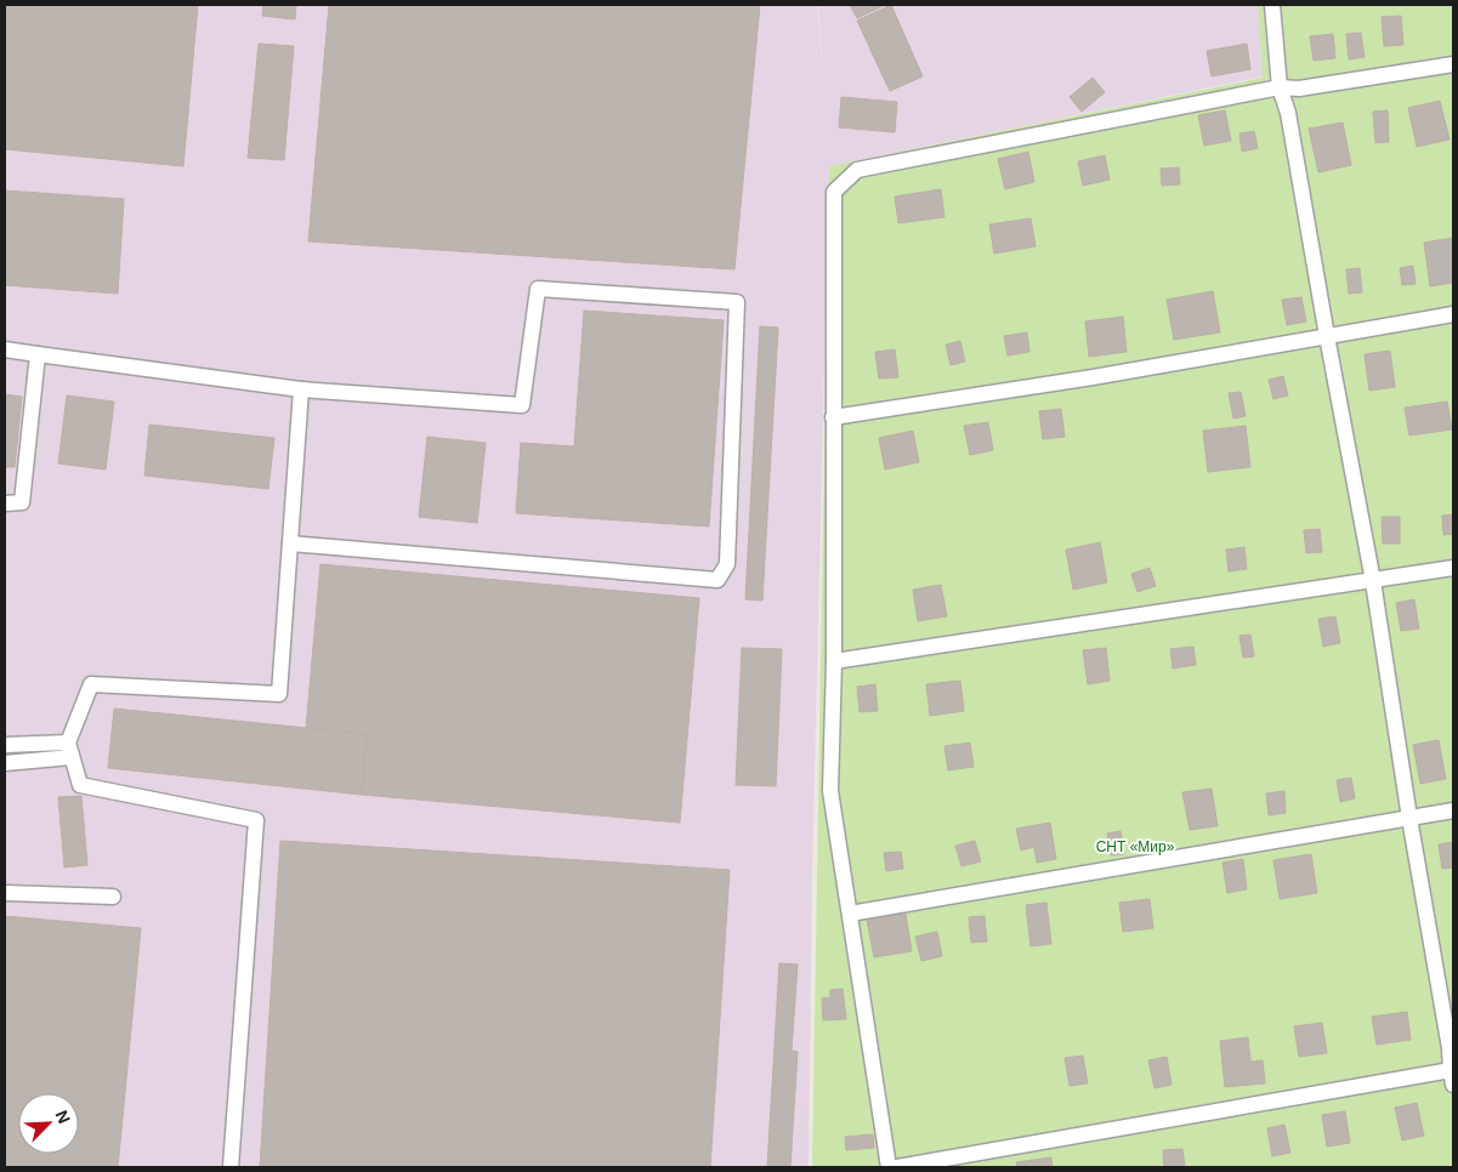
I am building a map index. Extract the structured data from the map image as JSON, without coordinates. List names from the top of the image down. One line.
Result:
{"parks":["СНТ «Мир»"],"north":"top right"}
